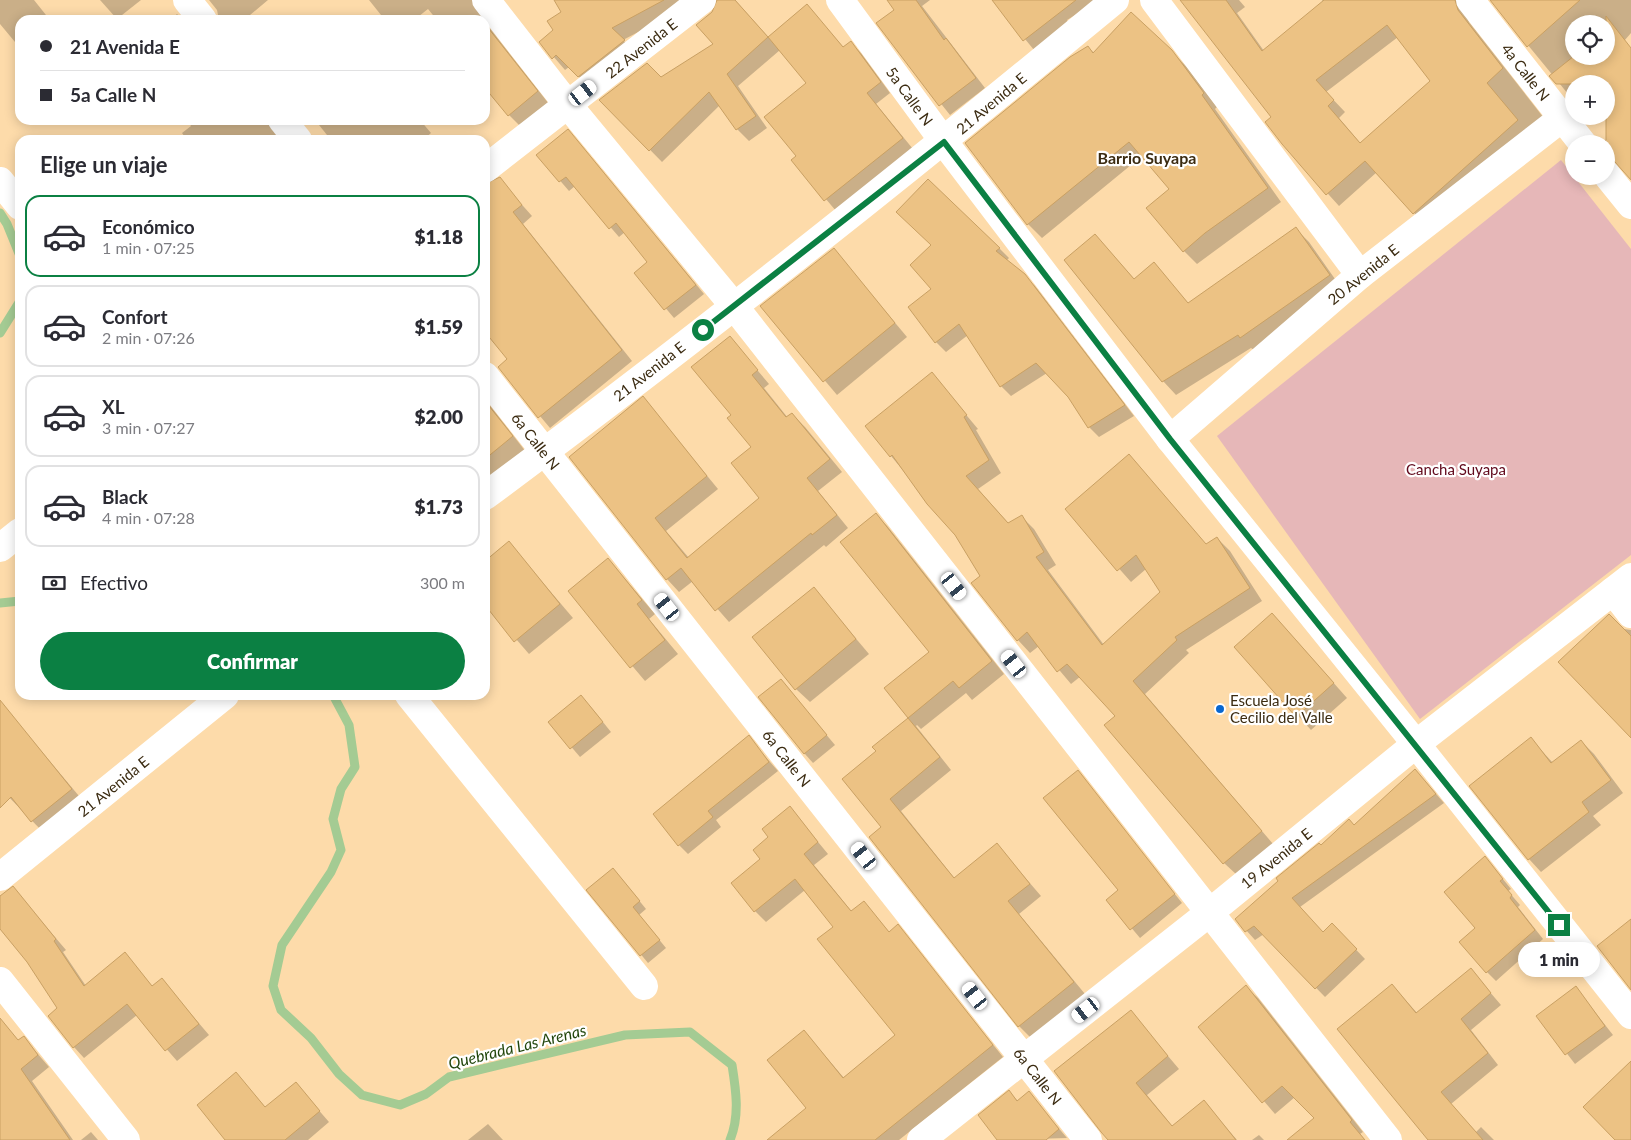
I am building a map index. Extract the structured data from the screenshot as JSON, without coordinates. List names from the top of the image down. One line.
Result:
{"streets":{"street":["22 Avenida E","4a Calle N","5a Calle N","21 Avenida E","20 Avenida E","6a Calle N","19 Avenida E"]},"crossings":[["4a Calle N","20 Avenida E"],["5a Calle N","21 Avenida E"],["5a Calle N","20 Avenida E"],["5a Calle N","19 Avenida E"],["21 Avenida E","6a Calle N"],["6a Calle N","19 Avenida E"]],"districts":["Barrio Suyapa"],"water":["Quebrada Las Arenas"],"parks":["Cancha Suyapa"],"places":["Escuela José Cecilio del Valle"],"page":{"map_buttons":["+","−"],"banner":["21 Avenida E","5a Calle N"],"heading":"Elige un viaje","list":[{"name":"Económico","note":"1 min · 07:25","value":"$1.18"},{"name":"Confort","note":"2 min · 07:26","value":"$1.59"},{"name":"XL","note":"3 min · 07:27","value":"$2.00"},{"name":"Black","note":"4 min · 07:28","value":"$1.73"}],"pay":["Efectivo","300 m"],"buttons":"Confirmar","bubble":"1 min"}}
